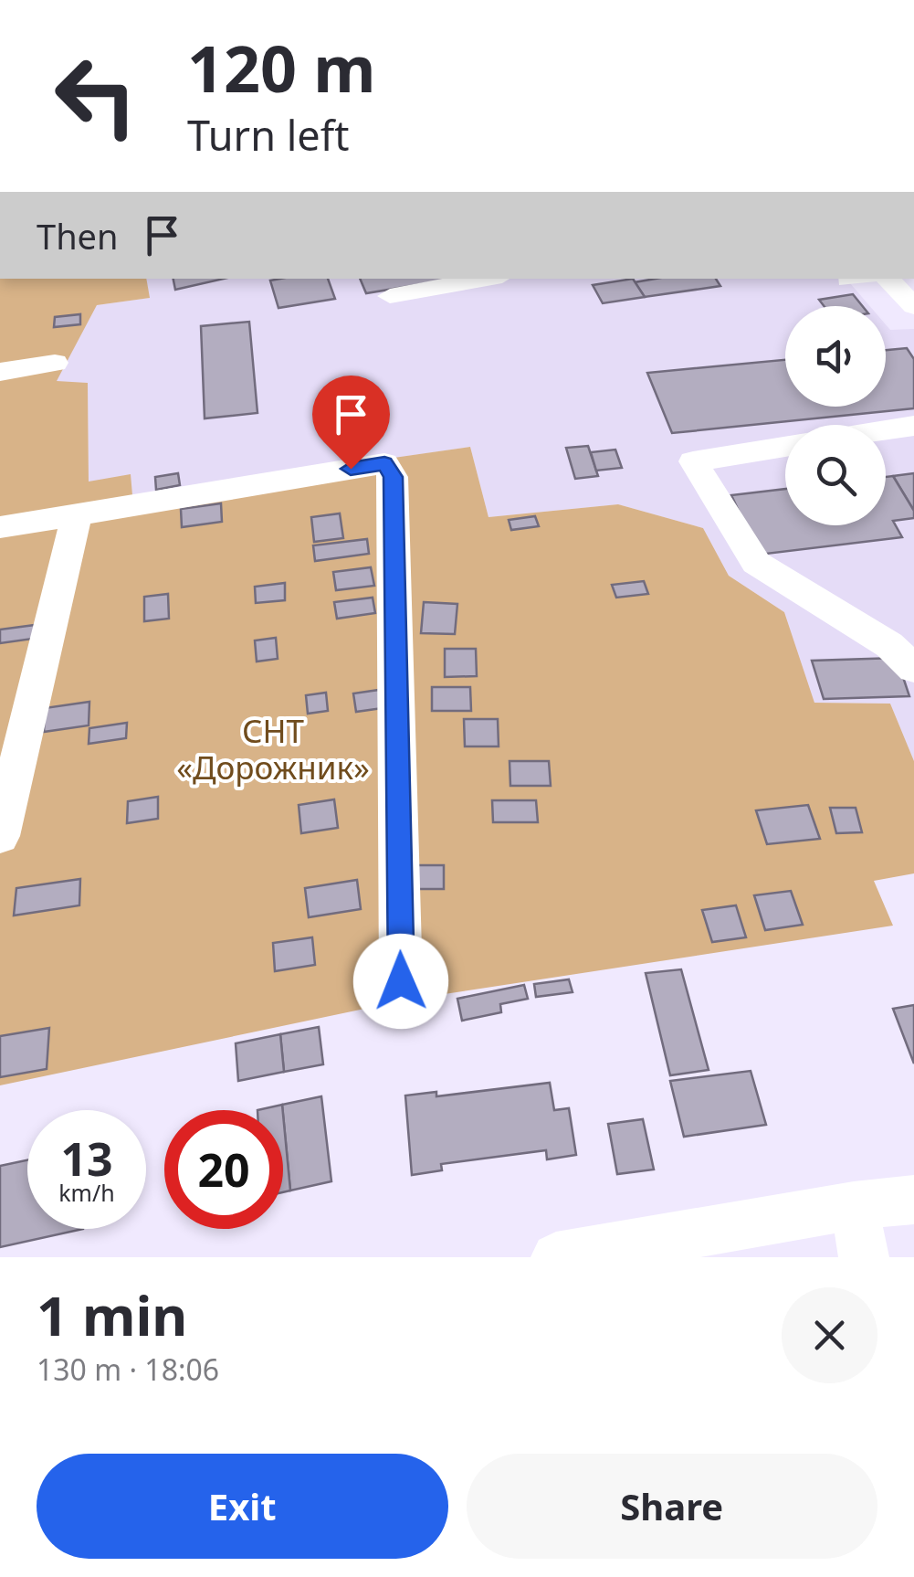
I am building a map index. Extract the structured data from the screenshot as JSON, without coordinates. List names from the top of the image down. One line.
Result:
{"parks":["СНТ «Дорожник»"],"page":{"turn":["120 m","Turn left"],"then":"Then","speed":"13 km/h","limit":"20","heading":["1 min","130 m · 18:06"],"buttons":["Exit","Share"]}}
